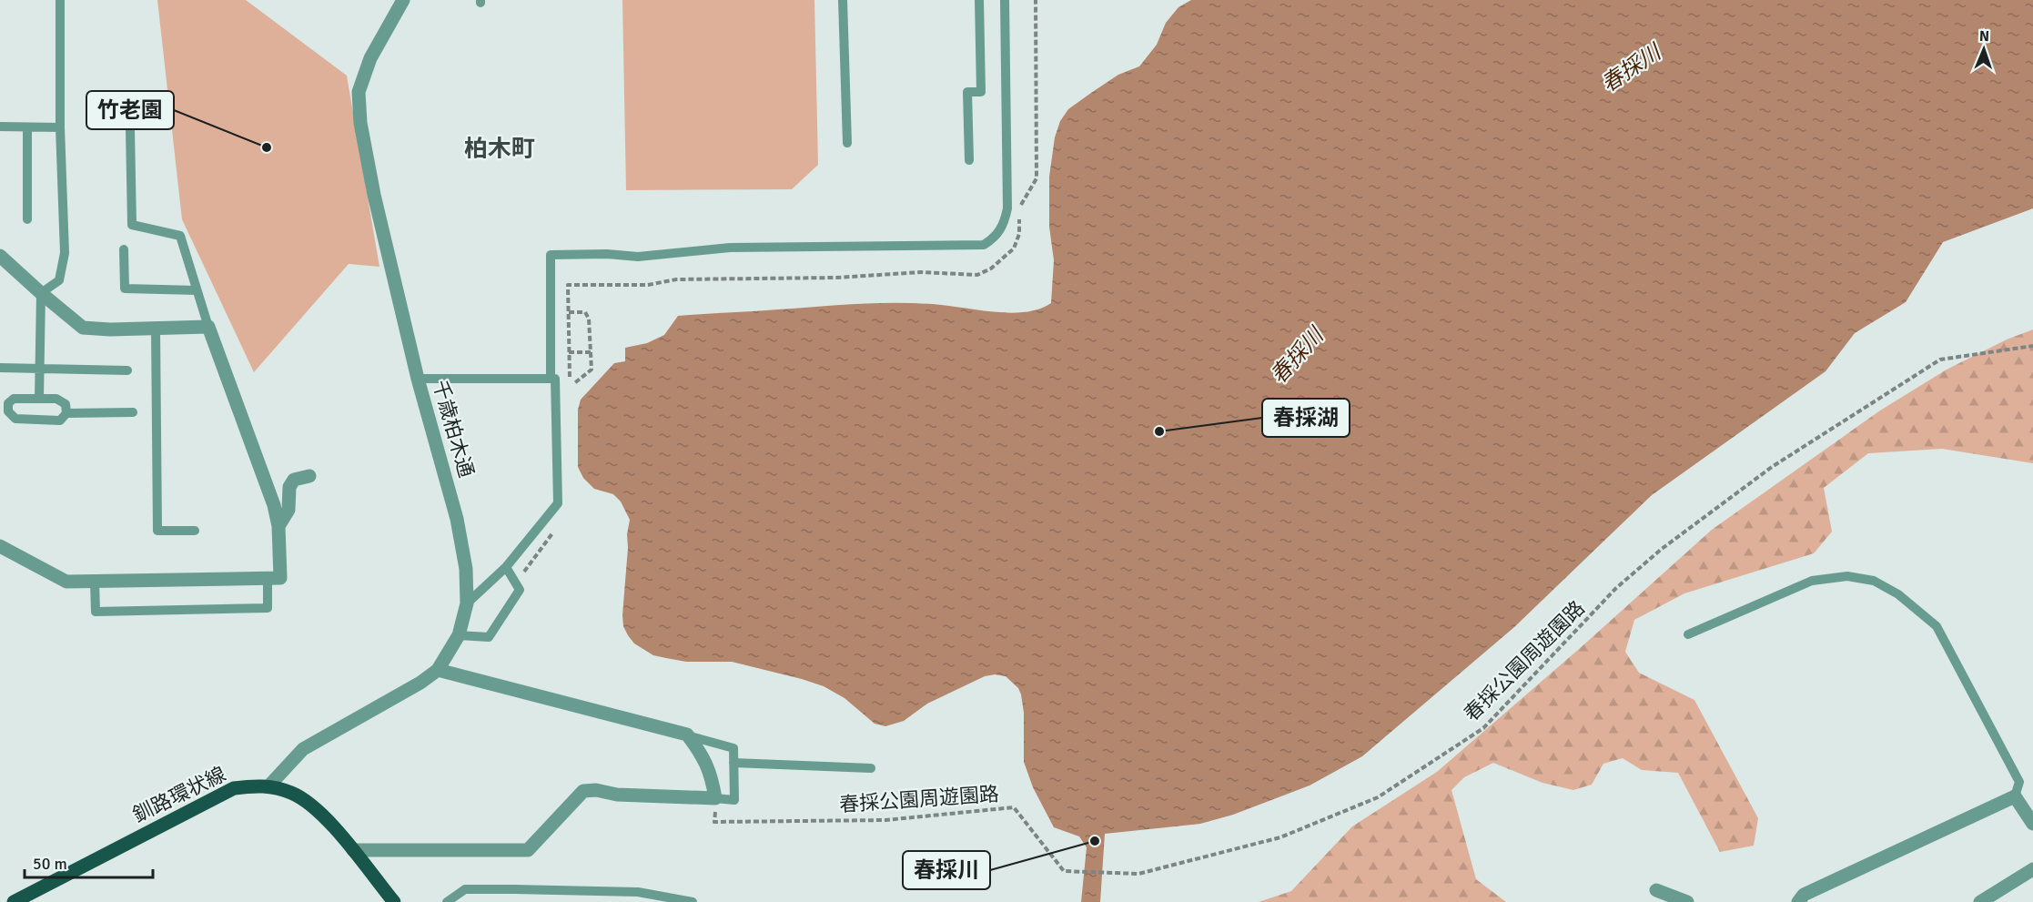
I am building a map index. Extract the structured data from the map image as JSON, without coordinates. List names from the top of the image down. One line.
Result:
{"streets":{"main road":["釧路環状線"],"street":["千歳柏木通"],"path":["春採公園周遊園路"]},"crossings":[["千歳柏木通","釧路環状線"]],"districts":["柏木町"],"water":["春採川"],"places":["竹老園","春採湖","春採川"],"scale_bar":"50 m","north":"top"}
